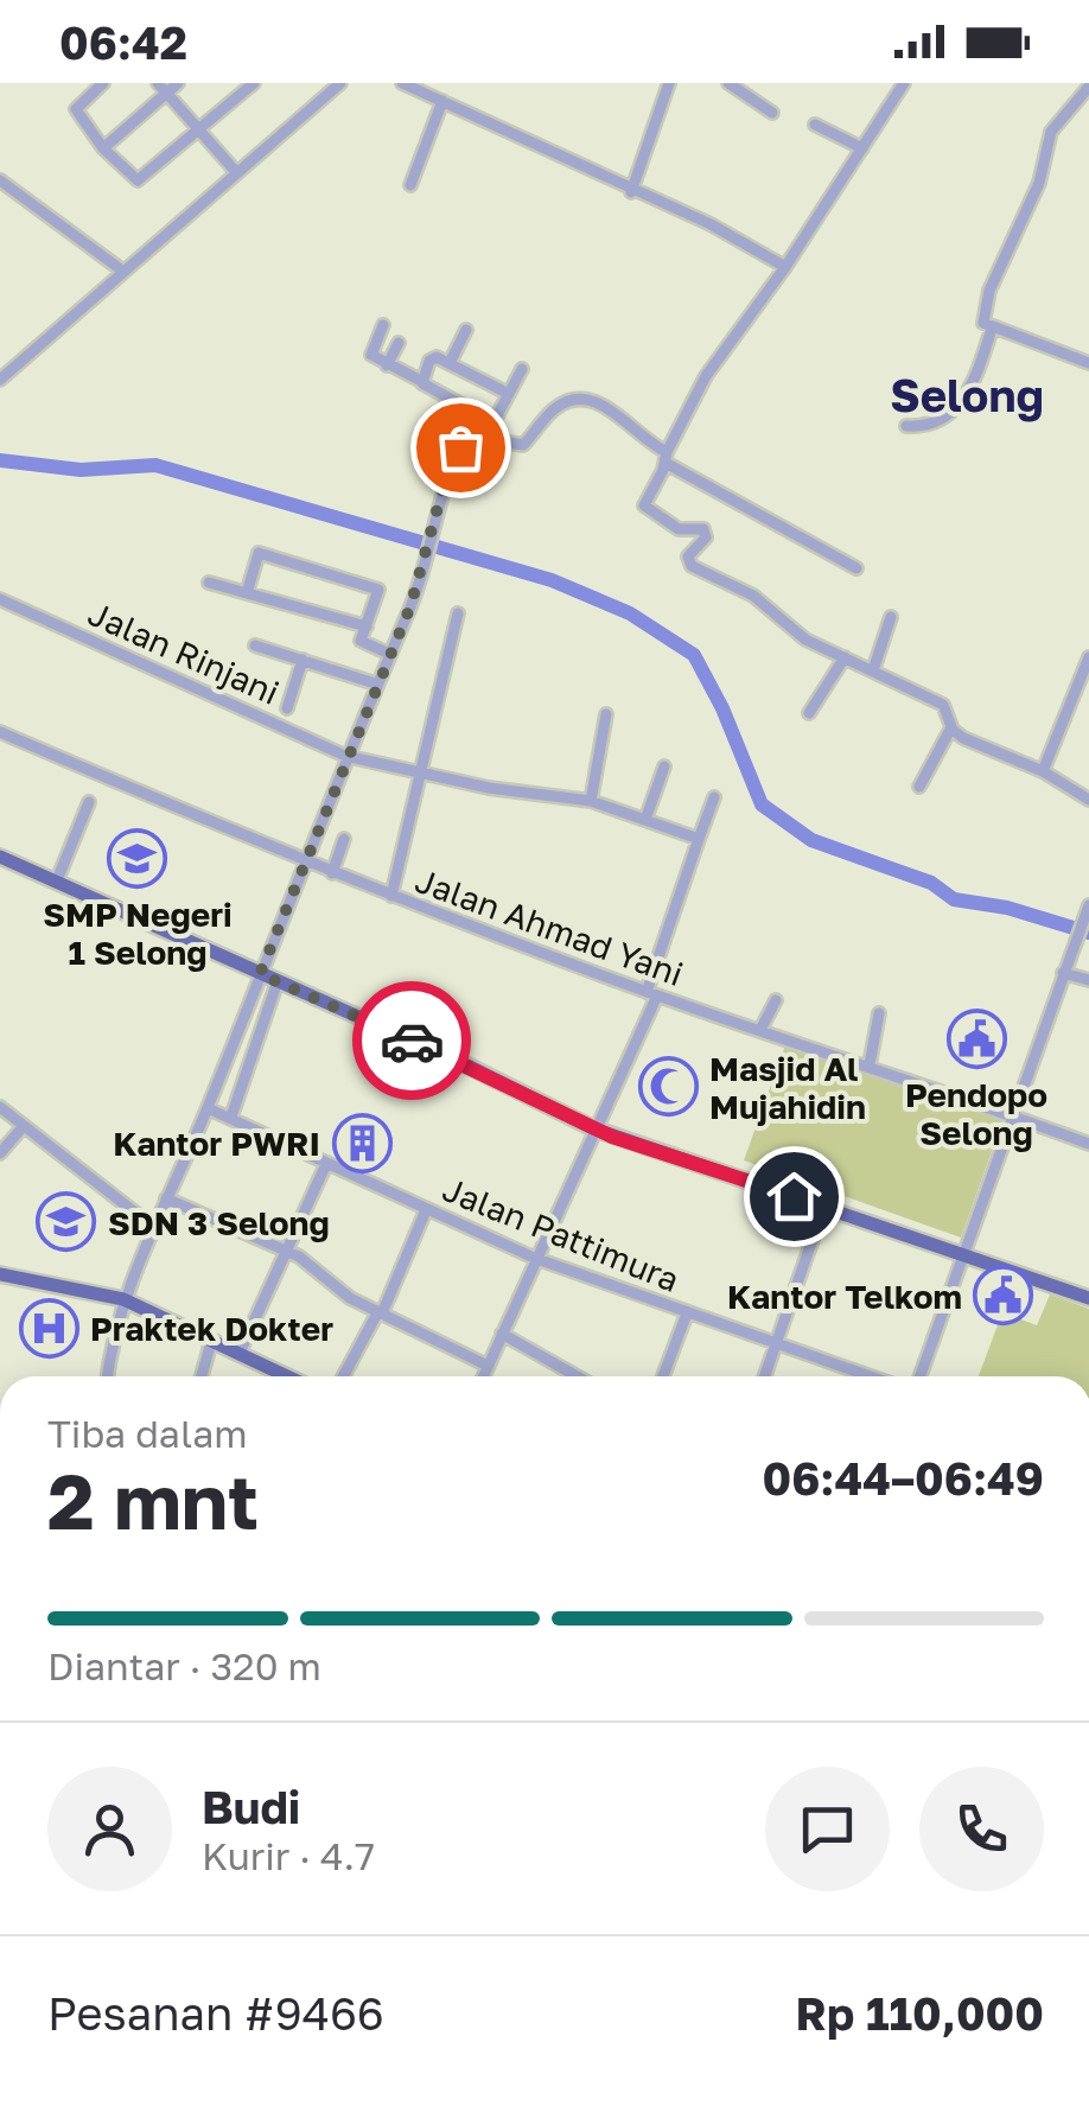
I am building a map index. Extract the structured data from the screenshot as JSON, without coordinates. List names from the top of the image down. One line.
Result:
{"streets":{"street":["Jalan Rinjani","Jalan Ahmad Yani","Jalan Pattimura"]},"districts":["Selong"],"places":{"school or university":["SMP Negeri 1 Selong","SDN 3 Selong"],"public building":["Pendopo Selong","Kantor Telkom"],"mosque":["Masjid Al Mujahidin"],"building":["Kantor PWRI"],"hospital":["Praktek Dokter"]},"page":{"status":"06:42","heading":["2 mnt","Tiba dalam","06:44–06:49"],"panel":["Budi","Kurir · 4.7","Pesanan #9466","Rp 110,000"],"bar":"Diantar · 320 m"}}
